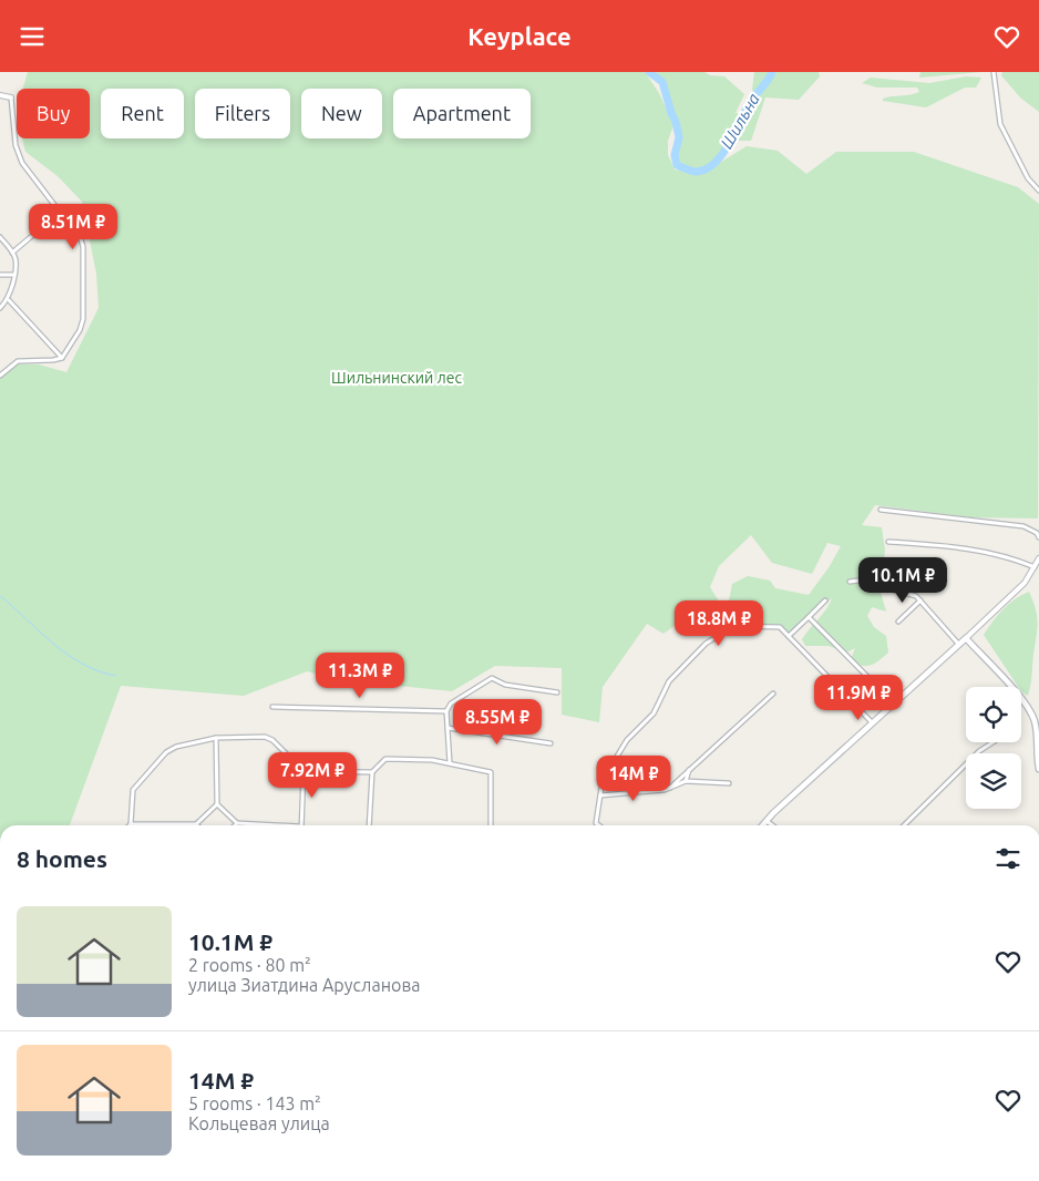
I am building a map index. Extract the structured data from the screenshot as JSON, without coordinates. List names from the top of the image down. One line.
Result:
{"water":["Шильна"],"parks":["Шильнинский лес"],"page":{"header":"Keyplace","chip":["Buy","Rent","Filters","New","Apartment"],"price":["8.51M ₽","10.1M ₽","18.8M ₽","11.3M ₽","11.9M ₽","8.55M ₽","7.92M ₽","14M ₽"],"heading":"8 homes","list":[{"name":"10.1M ₽","note":"2 rooms · 80 m² · улица Зиатдина Арусланова"},{"name":"14M ₽","note":"5 rooms · 143 m² · Кольцевая улица"}]}}
